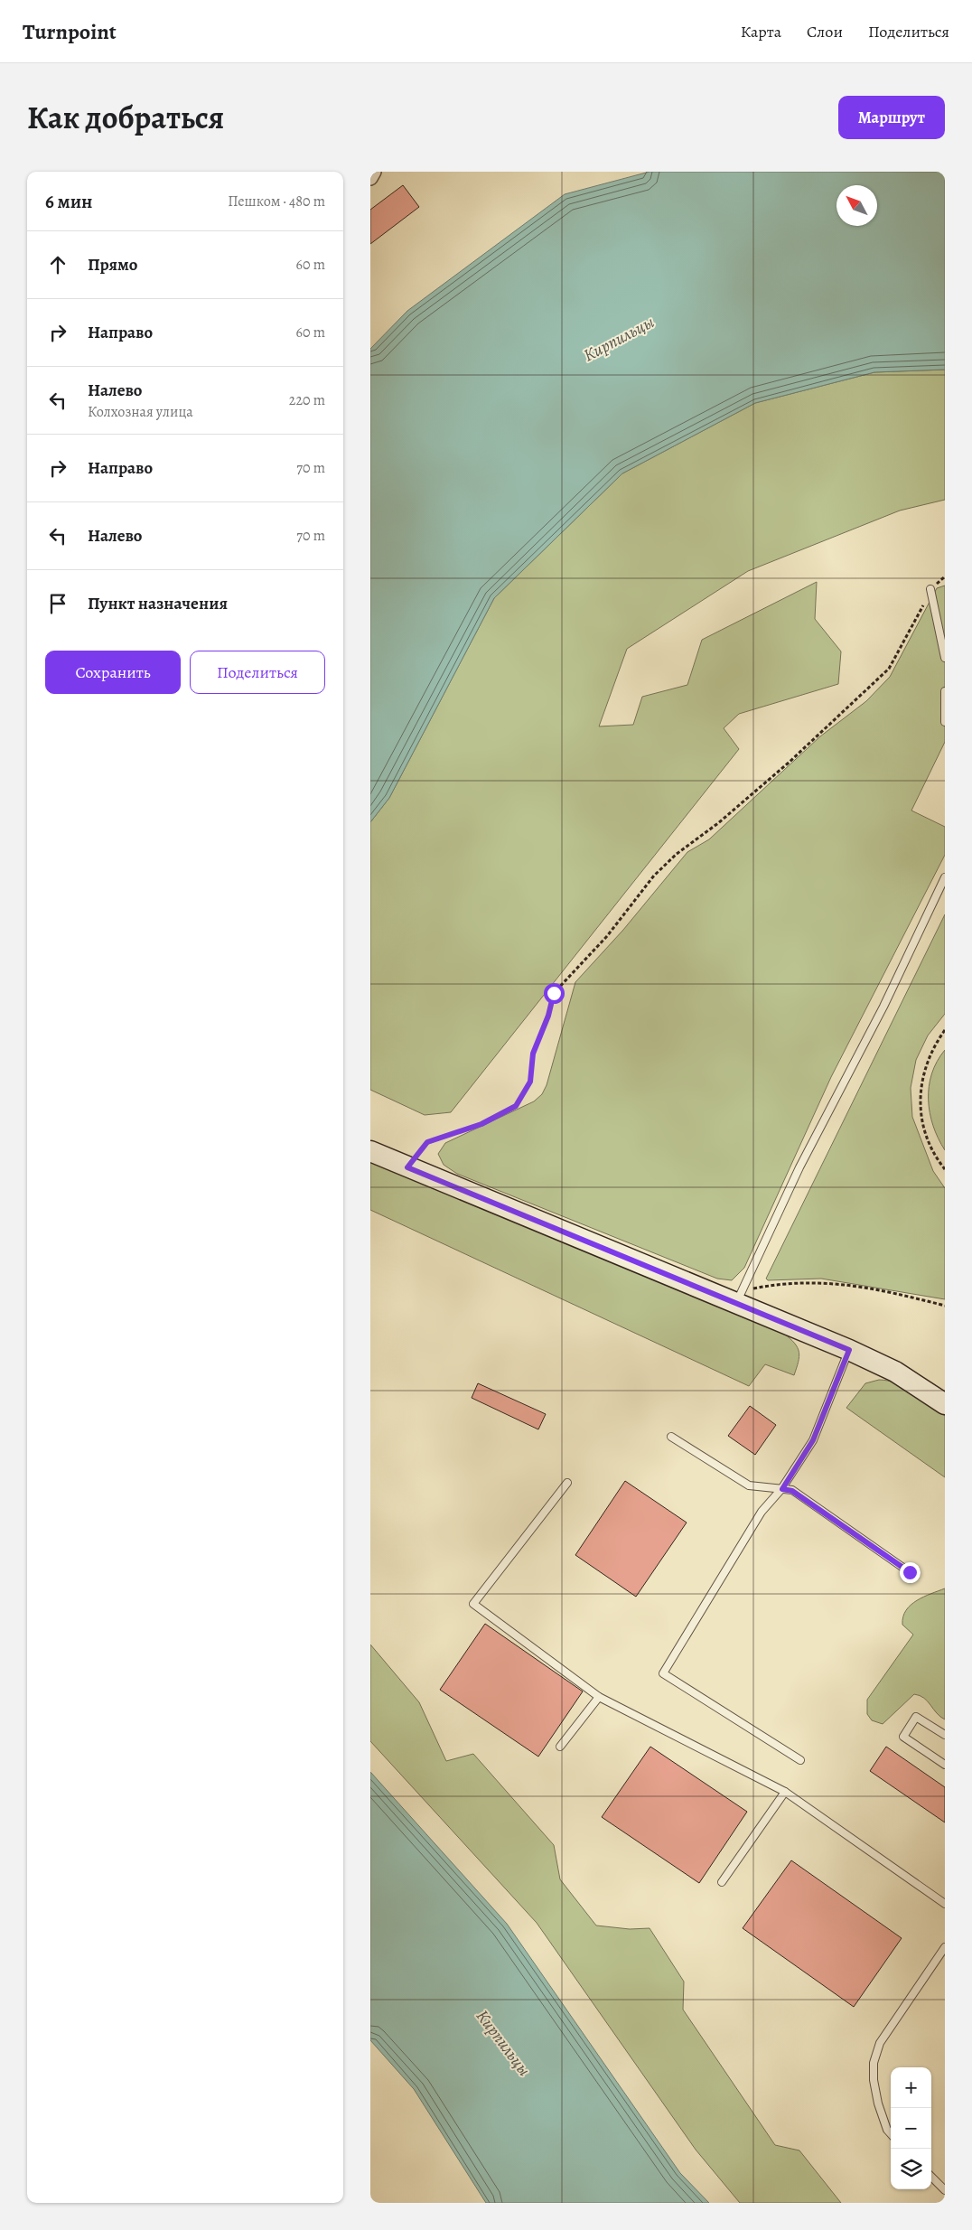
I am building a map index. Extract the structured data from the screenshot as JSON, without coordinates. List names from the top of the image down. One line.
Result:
{"water":["Кирпильцы"],"north":"top left","page":{"header":"Turnpoint","nav":["Карта","Слои","Поделиться"],"title":"Как добраться","buttons":["Маршрут",["Сохранить","Поделиться"]],"heading":["6 мин","Пешком · 480 m"],"list":[["Прямо","60 m"],["Направо","60 m"],["Налево","Колхозная улица","220 m"],["Направо","70 m"],["Налево","70 m"],"Пункт назначения"],"map_buttons":["+","−"]}}
